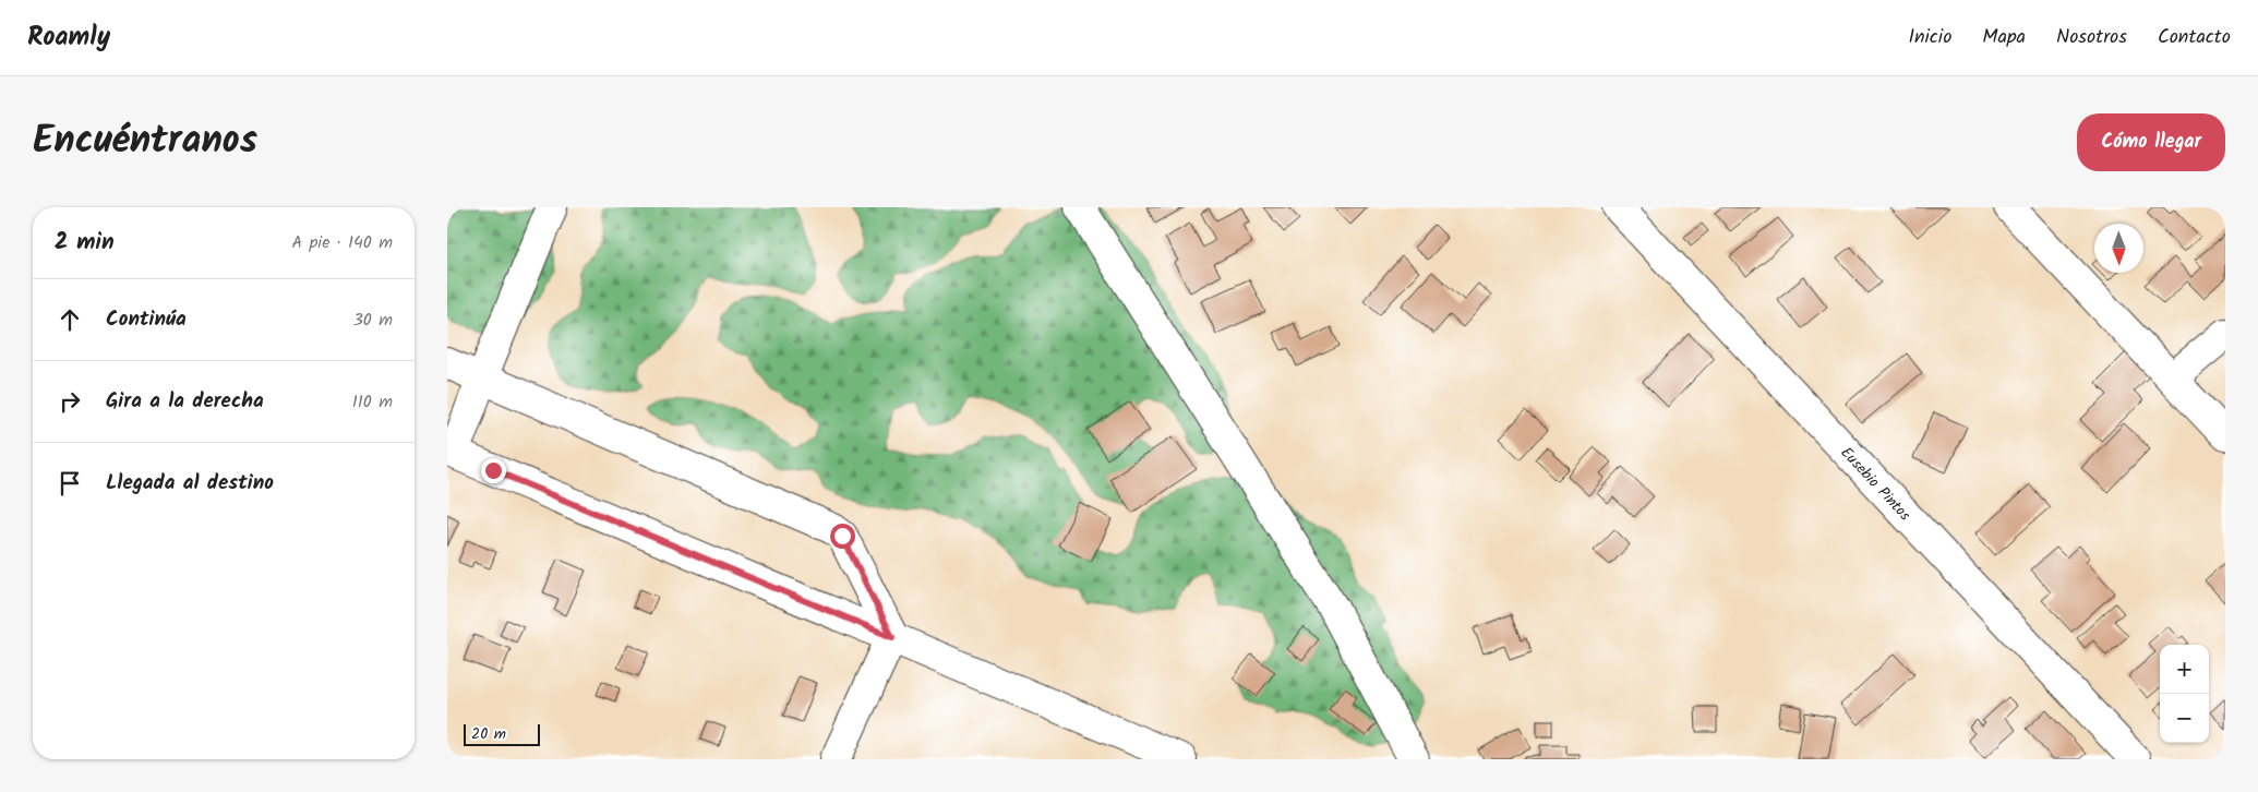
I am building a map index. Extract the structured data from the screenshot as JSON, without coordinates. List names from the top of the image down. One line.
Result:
{"streets":{"street":["Eusebio Pintos"]},"scale_bar":"20 m","north":"bottom","page":{"header":"Roamly","nav":["Inicio","Mapa","Nosotros","Contacto"],"title":"Encuéntranos","buttons":"Cómo llegar","heading":["2 min","A pie · 140 m"],"list":[["Continúa","30 m"],["Gira a la derecha","110 m"],"Llegada al destino"],"map_buttons":["+","−"],"scale":"20 m"}}
